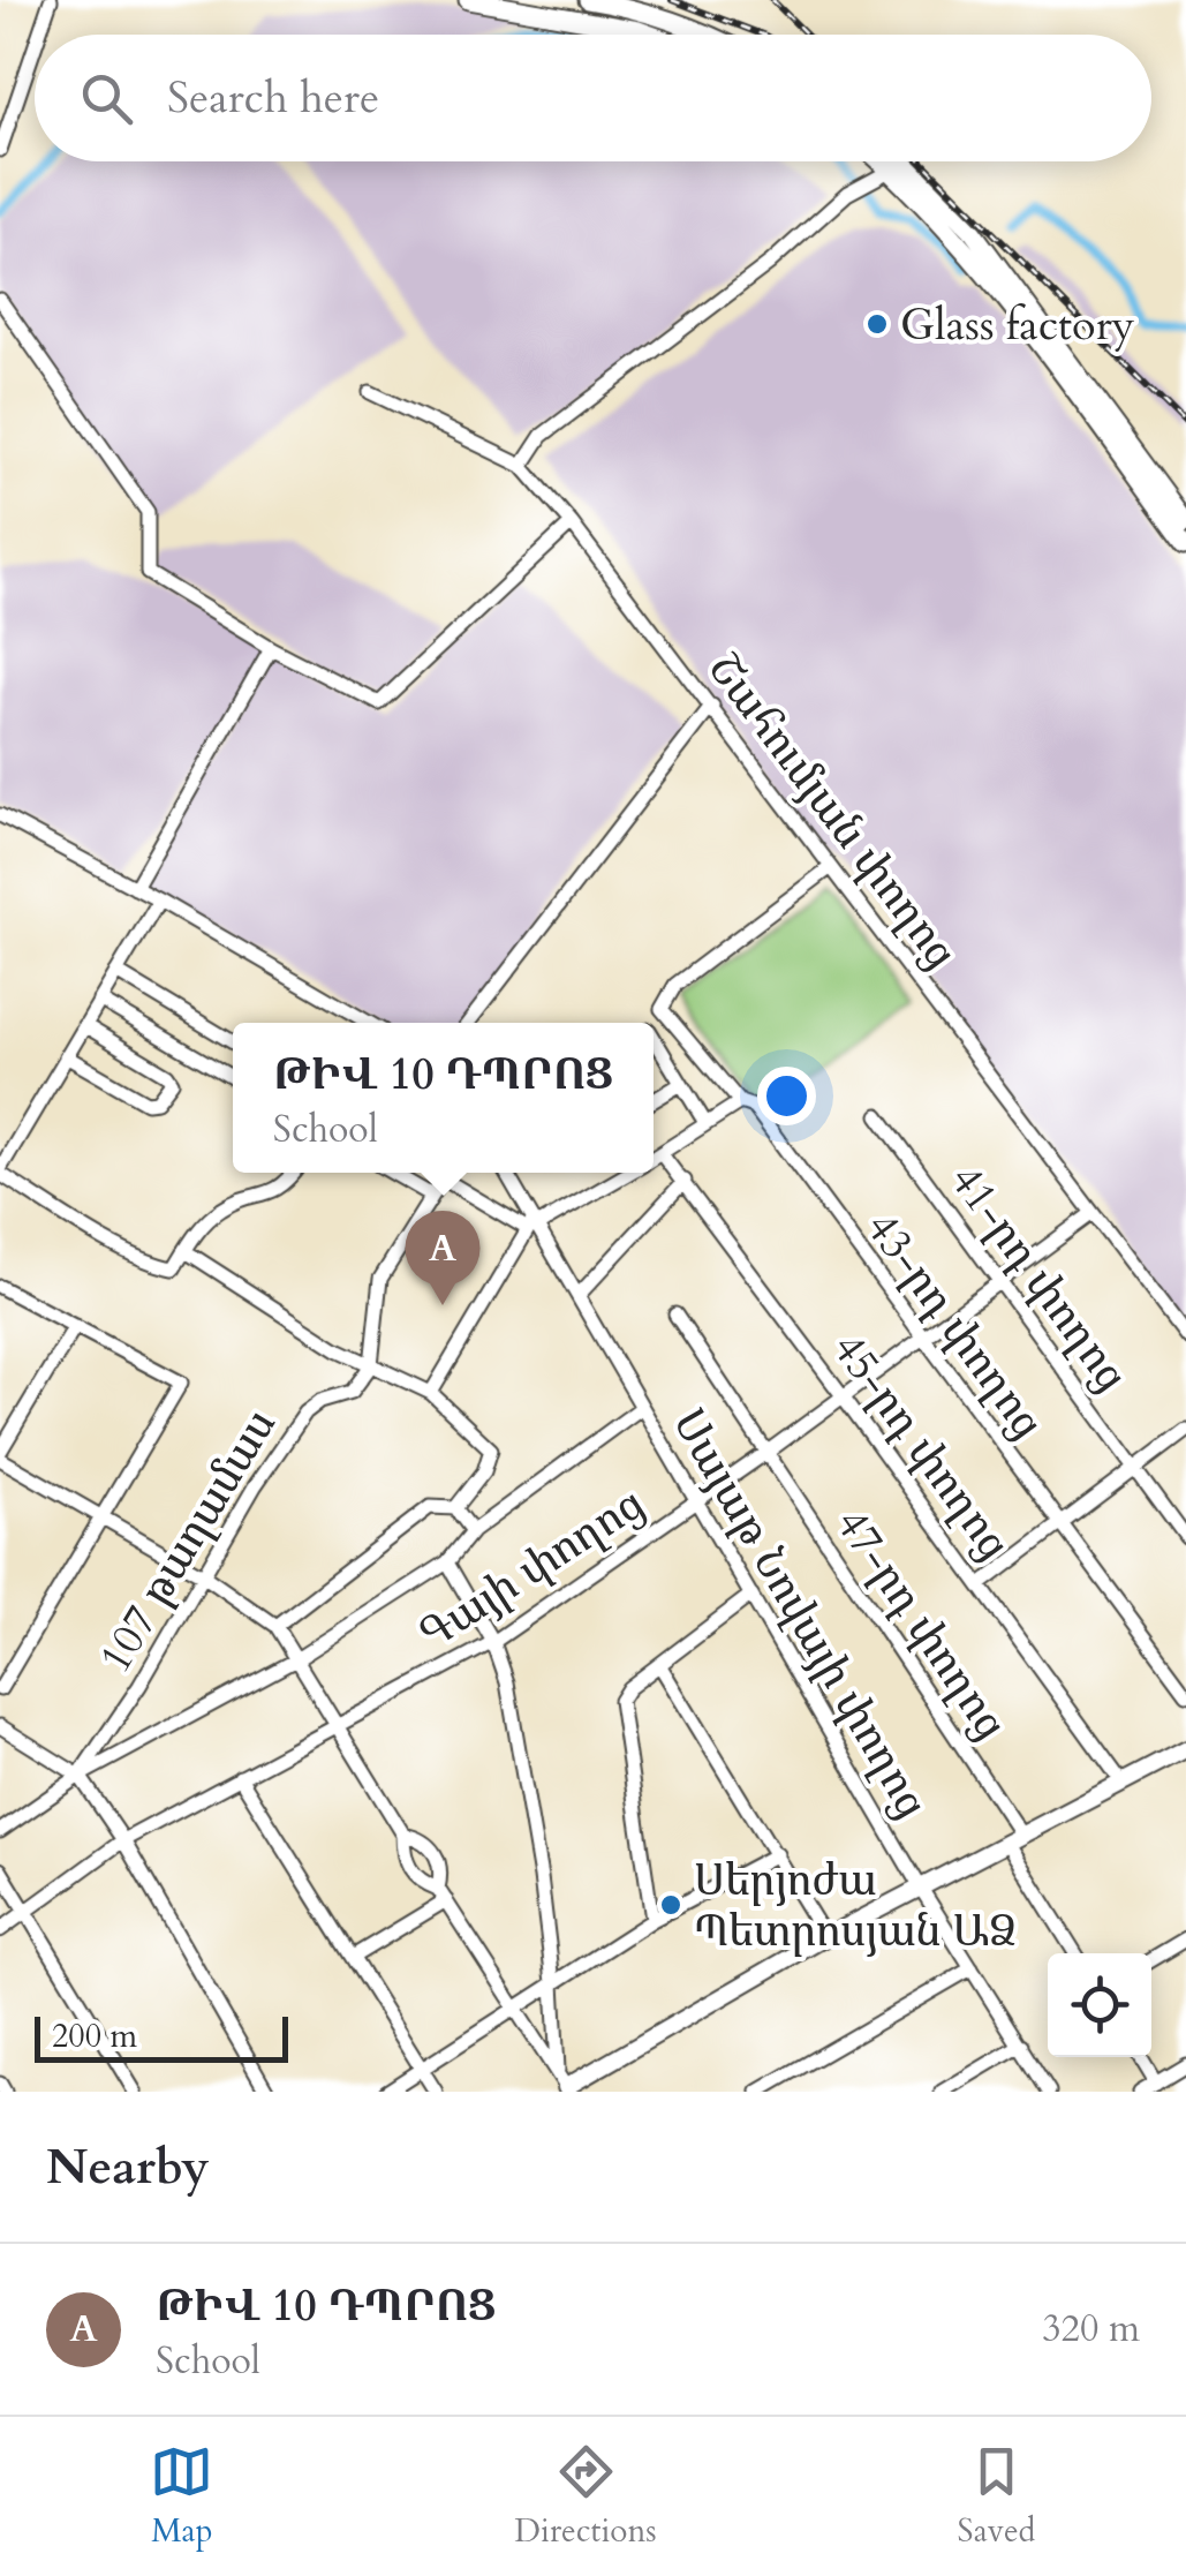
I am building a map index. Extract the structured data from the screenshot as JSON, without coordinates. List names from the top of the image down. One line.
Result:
{"streets":{"street":["Շահումյան փողոց","41-րդ փողոց","43-րդ փողոց","45-րդ փողոց","107 թաղամաս","Գայի փողոց","Սայաթ Նովայի փողոց","47-րդ փողոց"]},"crossings":[["Շահումյան փողոց","Գայի փողոց"],["41-րդ փողոց","Գայի փողոց"],["43-րդ փողոց","Գայի փողոց"],["45-րդ փողոց","Գայի փողոց"],["107 թաղամաս","Սայաթ Նովայի փողոց"],["Գայի փողոց","Սայաթ Նովայի փողոց"],["Գայի փողոց","47-րդ փողոց"]],"places":["Glass factory","Սերյոժա Պետրոսյան ԱՁ"],"scale_bar":"200 m","page":{"search":"Search here","popup":["ԹԻՎ 10 ԴՊՐՈՑ","School"],"pins":"A","scale":"200 m","heading":"Nearby","list":[{"mark":"A","name":"ԹԻՎ 10 ԴՊՐՈՑ","note":"School","value":"320 m"}],"nav":["Map","Directions","Saved"]}}
